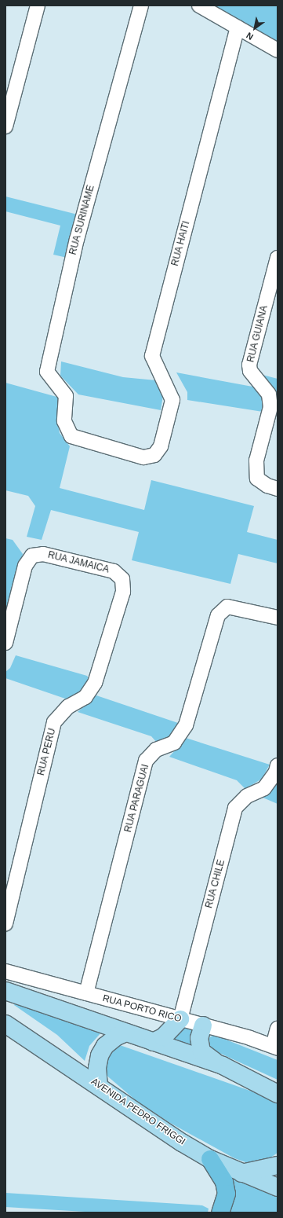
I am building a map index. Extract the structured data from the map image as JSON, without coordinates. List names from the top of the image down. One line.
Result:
{"streets":{"main road":["AVENIDA PEDRO FRIGGI"],"street":["RUA SURINAME","RUA HAITI","RUA GUIANA","RUA JAMAICA","RUA PERU","RUA PARAGUAI","RUA CHILE","RUA PORTO RICO"]},"crossings":[["RUA SURINAME","RUA HAITI"],["RUA JAMAICA","RUA PERU"],["RUA PARAGUAI","RUA PORTO RICO"],["RUA CHILE","RUA PORTO RICO"]],"north":"bottom left"}
